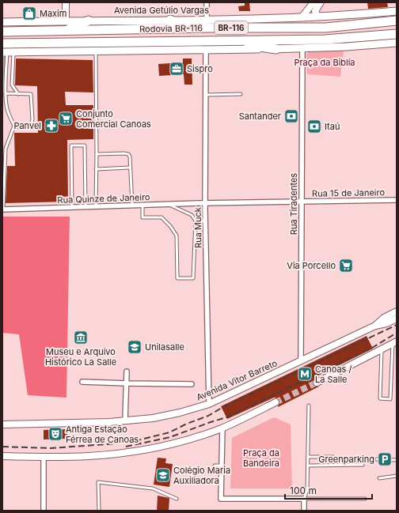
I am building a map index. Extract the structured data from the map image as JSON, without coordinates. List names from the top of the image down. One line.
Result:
{"streets":{"highway":["BR-116","Rodovia BR-116"],"main road":["Avenida Getúlio Vargas","Avenida Vitor Barreto"],"street":["Rua 15 de Janeiro","Rua Quinze de Janeiro","Rua Tiradentes","Rua Muck"]},"crossings":[["Avenida Getúlio Vargas","BR-116"],["BR-116","Rodovia BR-116"],["Rua 15 de Janeiro","Rua Quinze de Janeiro"],["Rua 15 de Janeiro","Rua Tiradentes"],["Rua 15 de Janeiro","Rua Muck"],["Rua Quinze de Janeiro","Rua Muck"],["Rua Tiradentes","Avenida Vitor Barreto"],["Rua Muck","Avenida Vitor Barreto"]],"parks":["Praça da Biblía","Praça da Bandeira"],"places":{"shop":["Maxim"],"office":["Sispro"],"bank":["Santander","Itaú"],"supermarket":["Conjunto Comercial Canoas","Via Porcello"],"pharmacy":["Panvel"],"museum":["Museu e Arquivo Histórico La Salle"],"school or university":["Unilasalle","Colégio Maria Auxiliadora"],"metro station":["Canoas / La Salle"],"theatre":["Antiga Estação Férrea de Canoas"],"parking":["Greenparking"]},"scale_bar":"100 m"}
